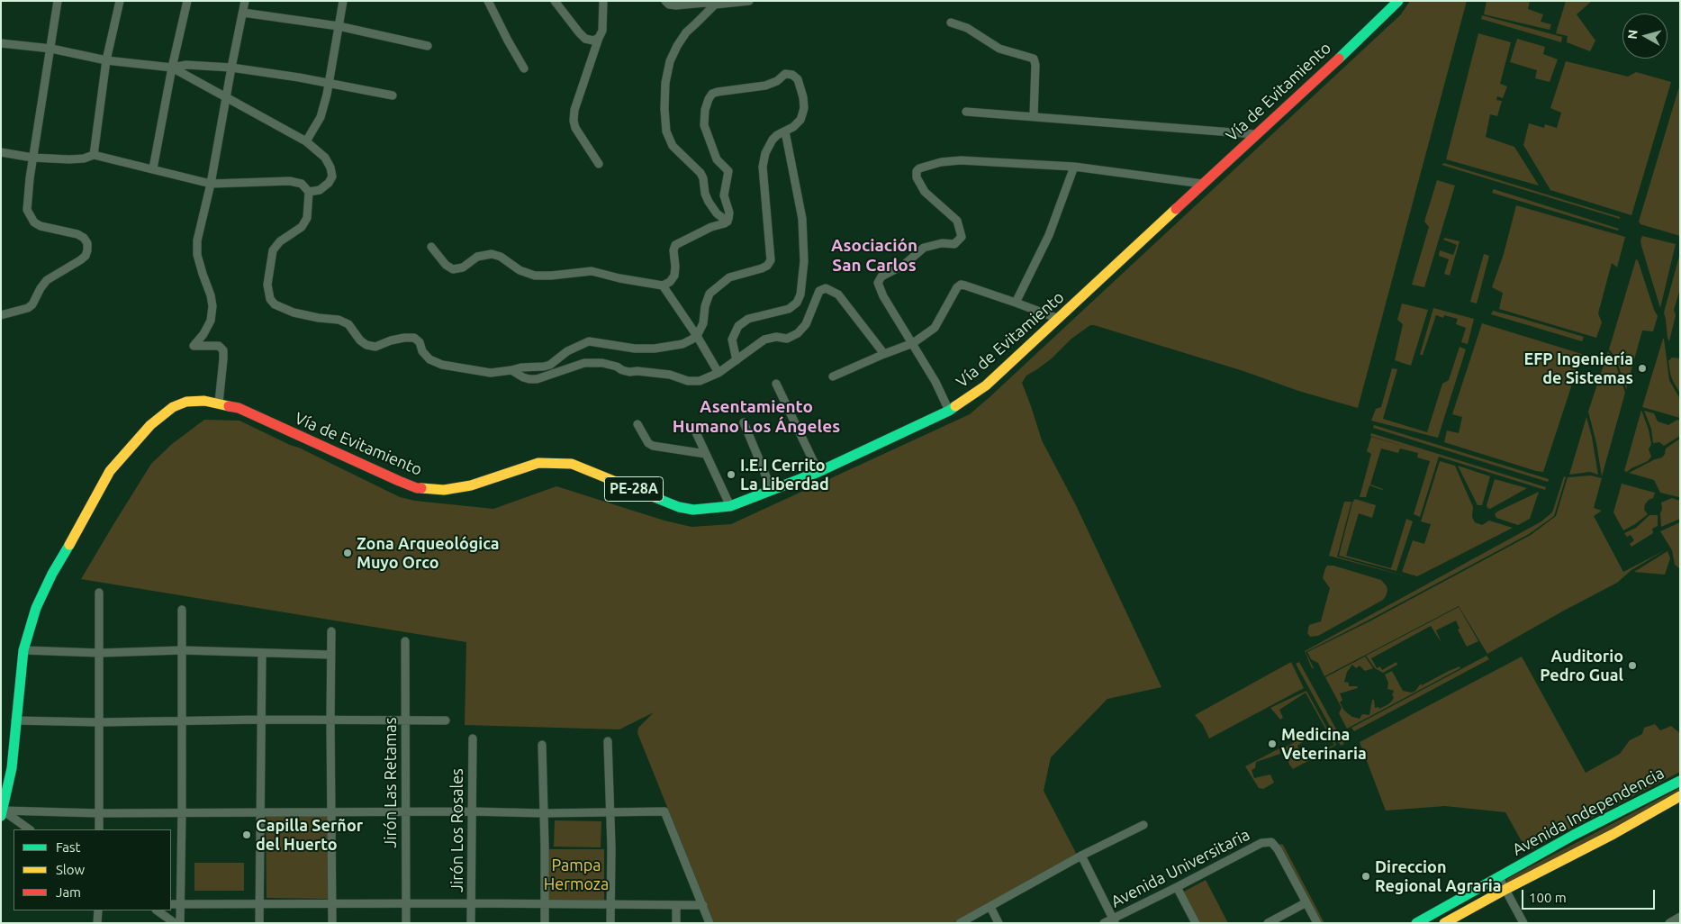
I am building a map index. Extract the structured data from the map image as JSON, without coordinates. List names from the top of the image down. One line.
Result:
{"streets":{"main road":["Vía de Evitamiento","PE-28A","Avenida Independencia"],"street":["Jirón Las Retamas","Jirón Los Rosales","Avenida Universitaria"]},"districts":["Asociación San Carlos","Asentamiento Humano Los Ángeles"],"parks":["Pampa Hermoza"],"places":["EFP Ingeniería de Sistemas","I.E.I Cerrito La Liberdad","Zona Arqueológica Muyo Orco","Auditorio Pedro Gual","Medicina Veterinaria","Capilla Serñor del Huerto","Direccion Regional Agraria"],"legend":["Fast","Slow","Jam"],"scale_bar":"100 m","north":"left"}
